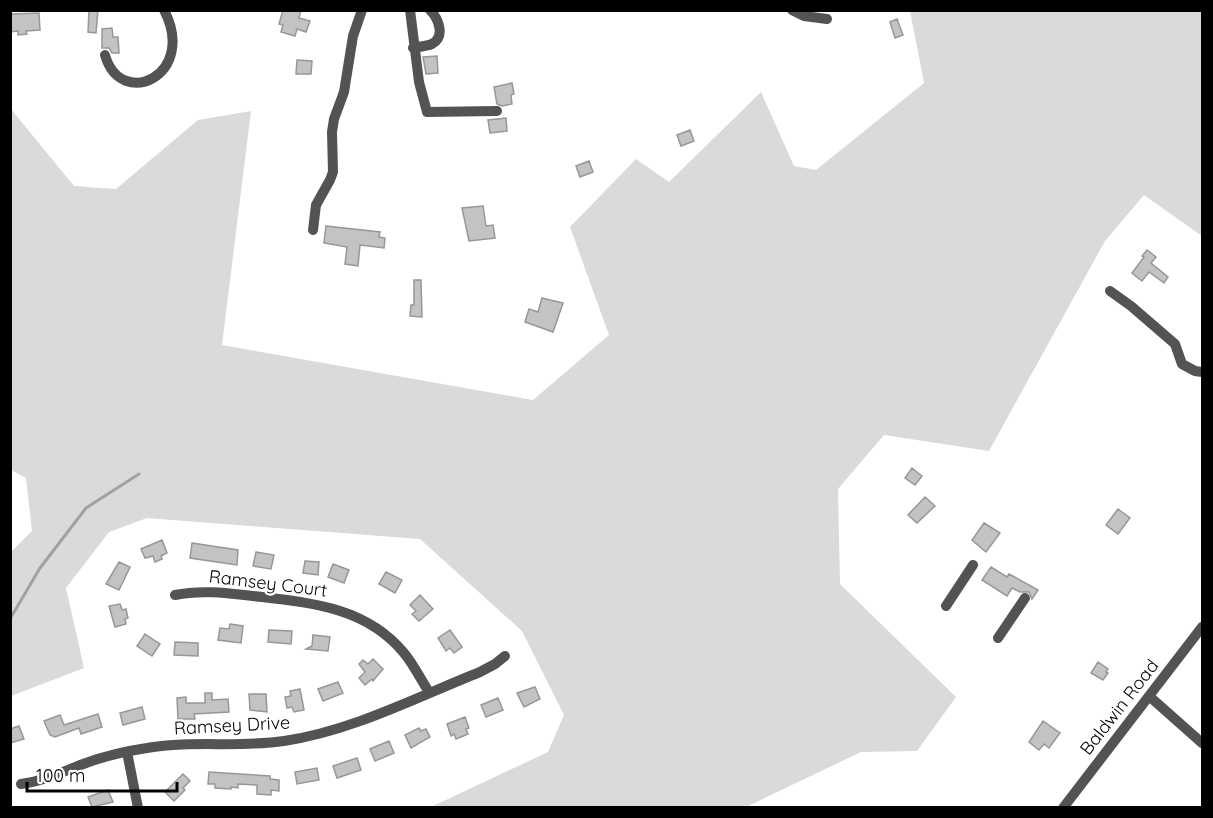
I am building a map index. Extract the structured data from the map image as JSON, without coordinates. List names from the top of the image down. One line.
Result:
{"streets":{"street":["Ramsey Court","Baldwin Road","Ramsey Drive"]},"crossings":[["Ramsey Court","Ramsey Drive"]],"scale_bar":"100 m"}
